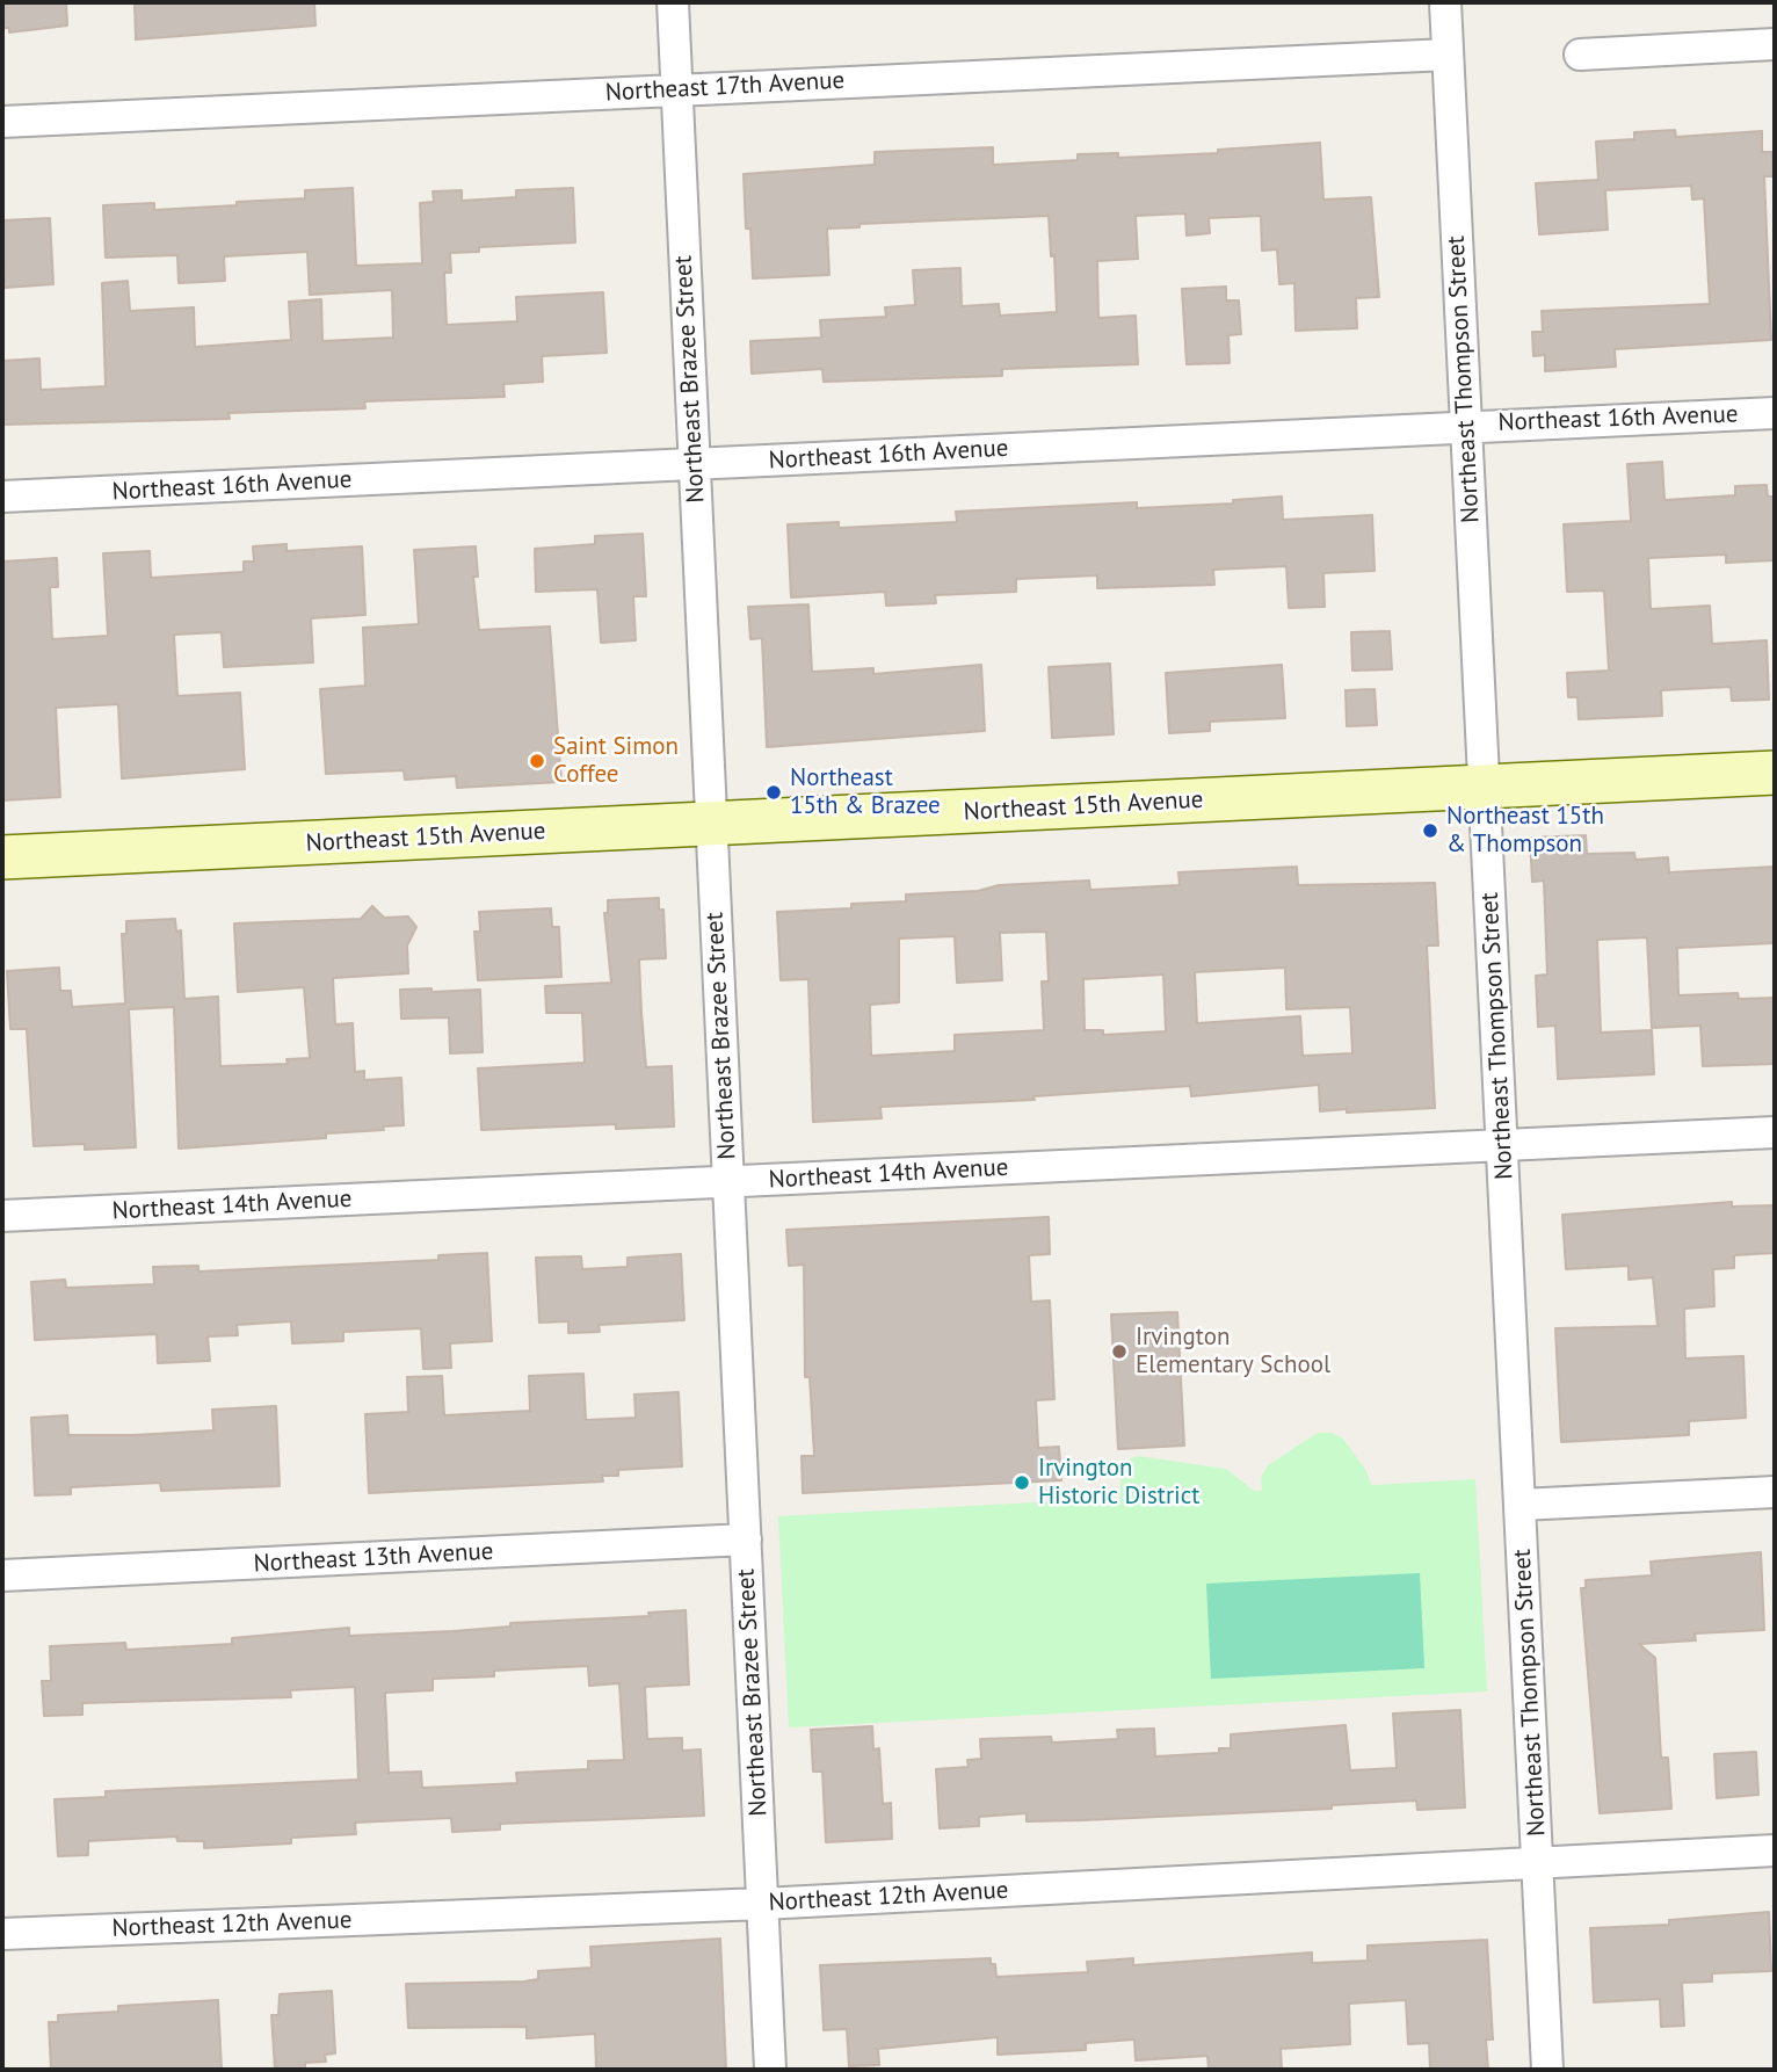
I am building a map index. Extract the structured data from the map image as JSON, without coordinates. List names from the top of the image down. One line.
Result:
{"streets":{"street":["Northeast 17th Avenue","Northeast Brazee Street","Northeast Thompson Street","Northeast 16th Avenue","Northeast 15th Avenue","Northeast 14th Avenue","Northeast 13th Avenue","Northeast 12th Avenue"]},"crossings":[["Northeast 17th Avenue","Northeast Brazee Street"],["Northeast 17th Avenue","Northeast Thompson Street"],["Northeast Brazee Street","Northeast 16th Avenue"],["Northeast Brazee Street","Northeast 15th Avenue"],["Northeast Brazee Street","Northeast 14th Avenue"],["Northeast Brazee Street","Northeast 13th Avenue"],["Northeast Brazee Street","Northeast 12th Avenue"],["Northeast Thompson Street","Northeast 16th Avenue"],["Northeast Thompson Street","Northeast 15th Avenue"],["Northeast Thompson Street","Northeast 14th Avenue"],["Northeast Thompson Street","Northeast 12th Avenue"]],"places":["Saint Simon Coffee","Northeast 15th & Brazee","Northeast 15th & Thompson","Irvington Elementary School","Irvington Historic District"]}
